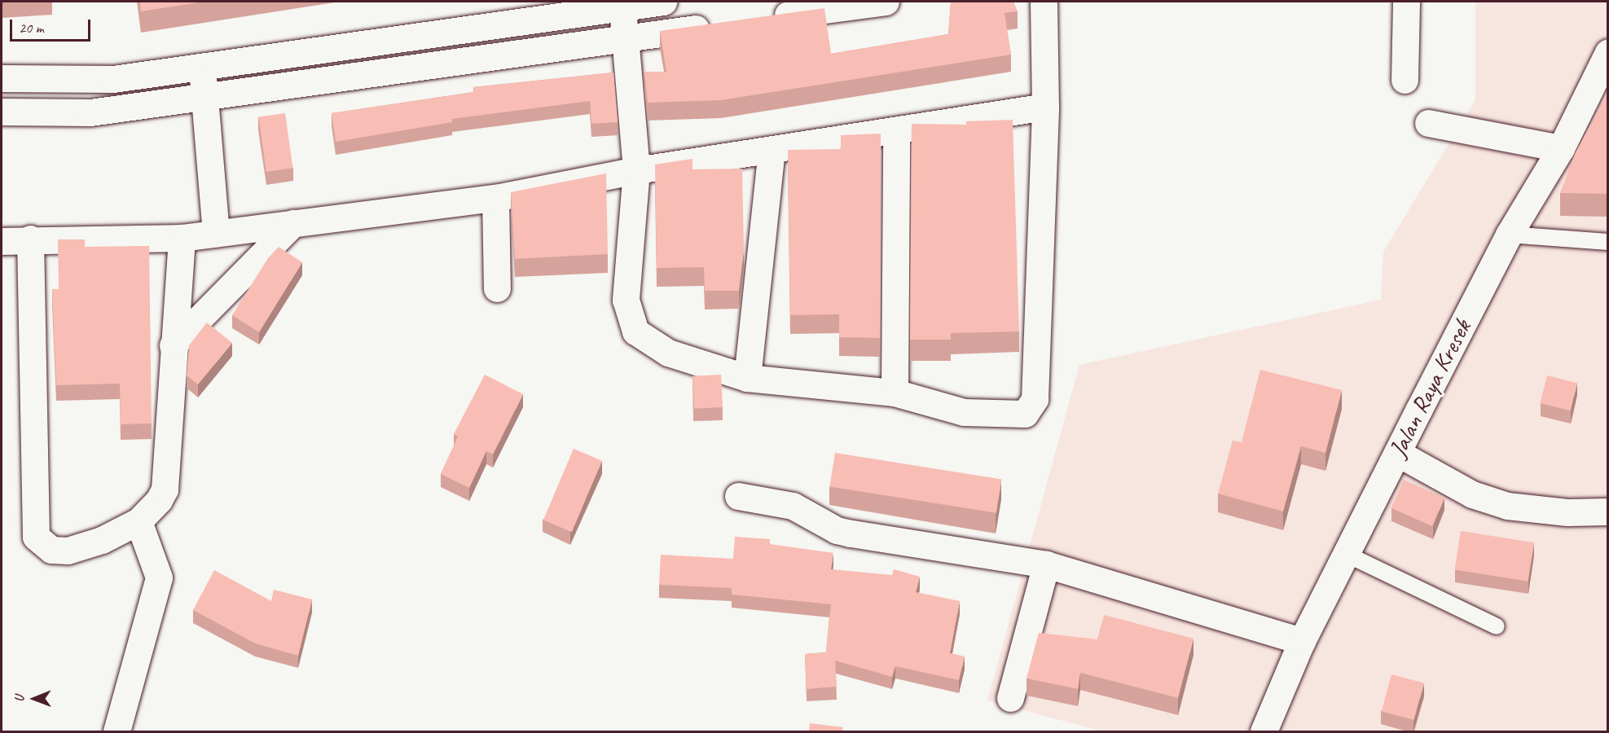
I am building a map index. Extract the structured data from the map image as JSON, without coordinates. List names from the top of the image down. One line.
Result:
{"streets":{"street":["Jalan Raya Kresek"]},"scale_bar":"20 m","north":"left"}
